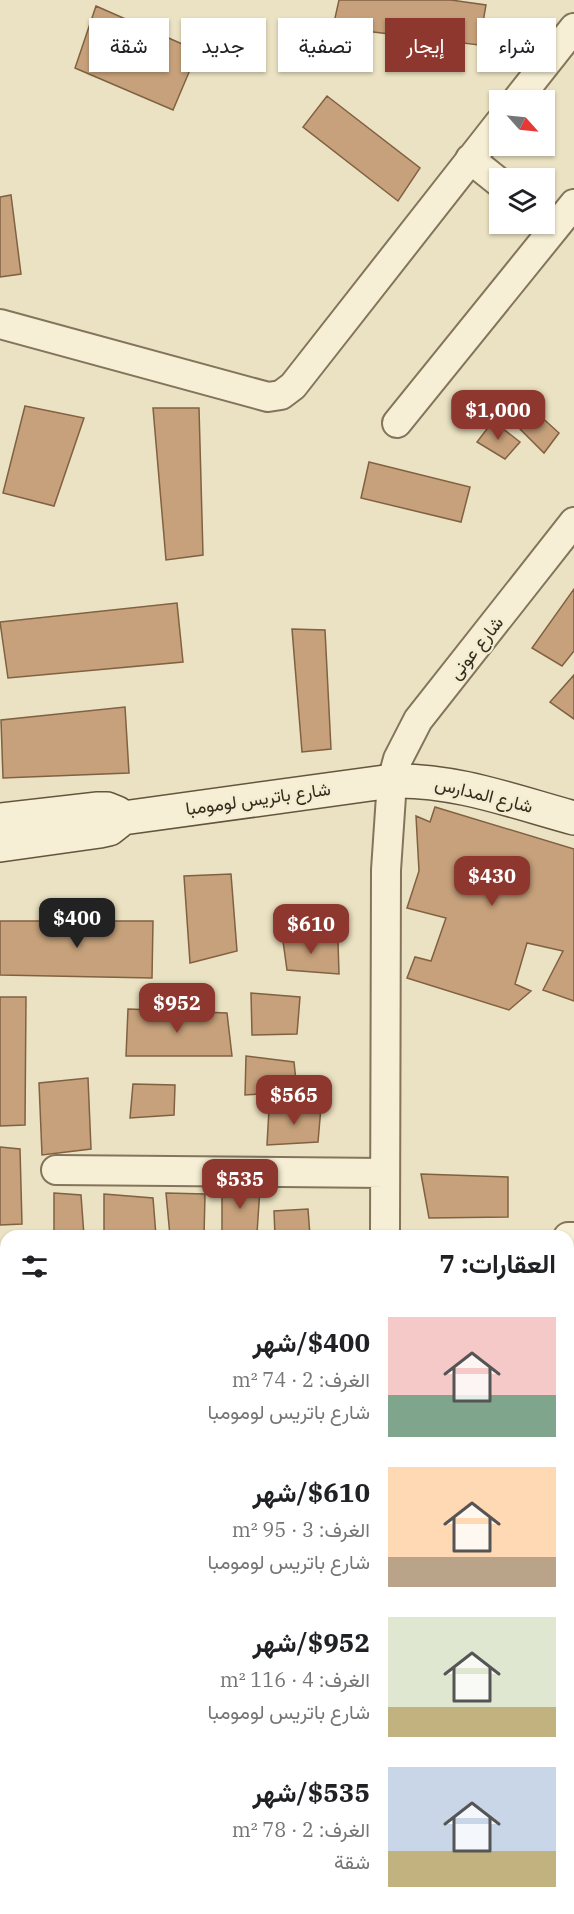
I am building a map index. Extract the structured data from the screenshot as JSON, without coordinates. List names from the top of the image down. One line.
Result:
{"streets":{"street":["شارع عونى","شارع المدارس","شارع باتريس لومومبا"]},"crossings":[["شارع عونى","شارع المدارس"],["شارع عونى","شارع باتريس لومومبا"],["شارع المدارس","شارع باتريس لومومبا"]],"north":"bottom right","page":{"chip":["شراء","إيجار","تصفية","جديد","شقة"],"price":["$1,000","$430","$400","$610","$952","$565","$535"],"heading":"العقارات: 7","list":[{"name":"$400/شهر","note":"الغرف: 2 · 74 m² · شارع باتريس لومومبا"},{"name":"$610/شهر","note":"الغرف: 3 · 95 m² · شارع باتريس لومومبا"},{"name":"$952/شهر","note":"الغرف: 4 · 116 m² · شارع باتريس لومومبا"},{"name":"$535/شهر","note":"الغرف: 2 · 78 m² · شقة"}]}}
